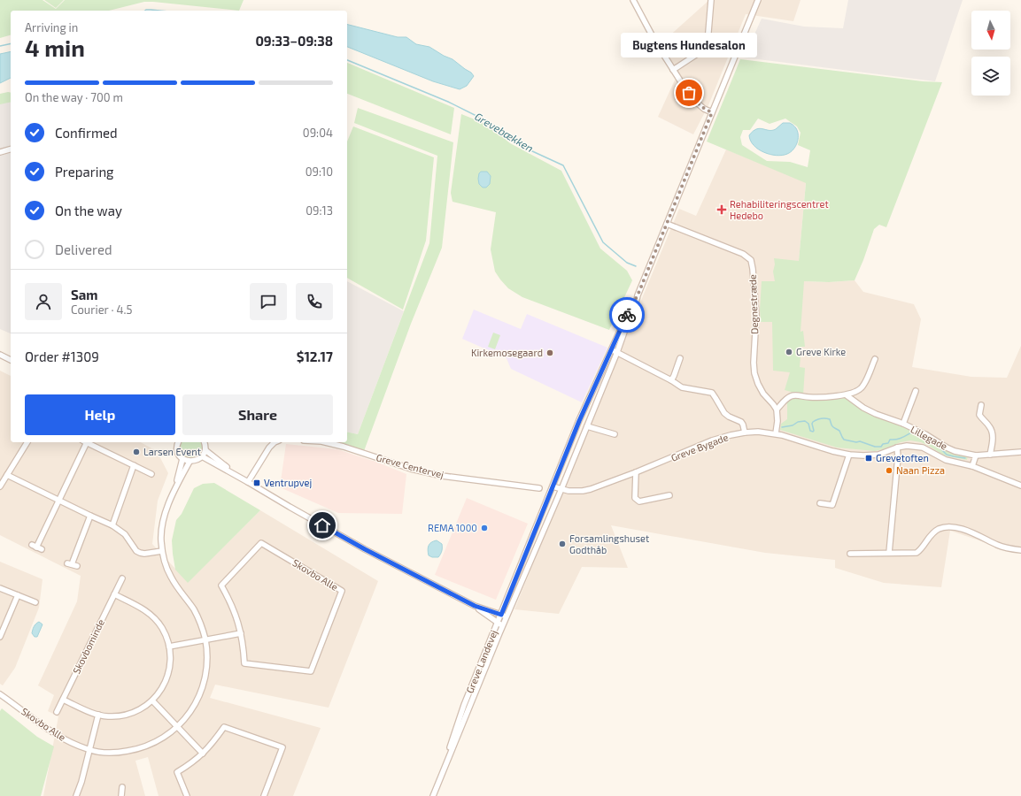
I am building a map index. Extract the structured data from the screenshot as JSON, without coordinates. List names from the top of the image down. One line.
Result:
{"streets":{"street":["Degnestræde","Lillegade","Greve Bygade","Greve Centervej","Skovbo Alle","Skovbominde","Greve Landevej"]},"crossings":[["Degnestræde","Greve Landevej"],["Greve Bygade","Greve Landevej"]],"water":["Grevebækken"],"places":{"other":["Bugtens Hundesalon","Greve Kirke","Kirkemosegaard","Larsen Event","Naan Pizza","REMA 1000","Forsamlingshuset Godthåb"],"health":["Rehabiliteringscentret Hedebo"],"transit":["Grevetoften","Ventrupvej"]},"north":"bottom","page":{"heading":["4 min","Arriving in","09:33–09:38"],"panel":["Sam","Courier · 4.5","Order #1309","$12.17"],"bubble":"Bugtens Hundesalon","bar":"On the way · 700 m","list":[["Confirmed","09:04"],["Preparing","09:10"],["On the way","09:13"],"Delivered"],"buttons":["Help","Share"]}}
